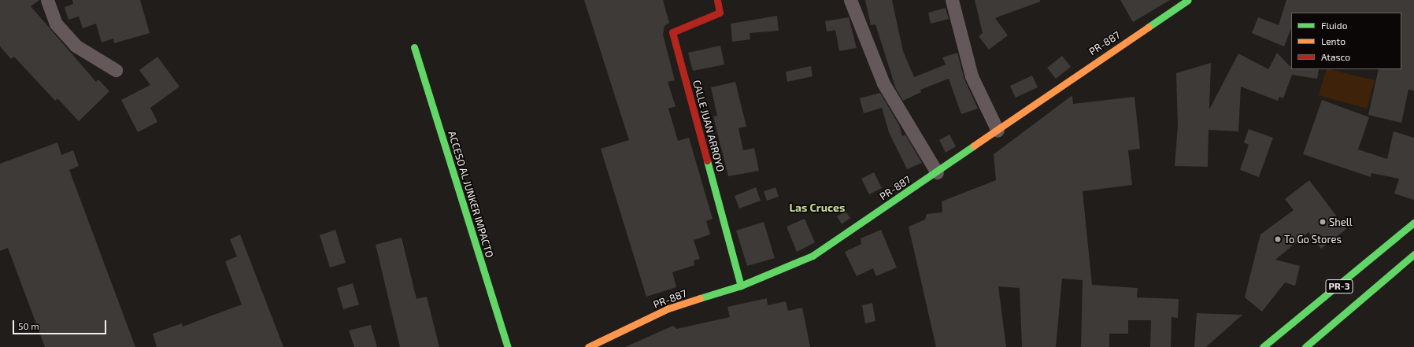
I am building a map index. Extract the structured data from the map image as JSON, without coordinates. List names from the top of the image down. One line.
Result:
{"streets":{"main road":["PR-887","CALLE JUAN ARROYO","ACCESO AL JUNKER IMPACTO","PR-3"]},"crossings":[["PR-887","CALLE JUAN ARROYO"]],"districts":["Las Cruces"],"places":["Shell","To Go Stores"],"legend":["Fluido","Lento","Atasco"],"scale_bar":"50 m"}
